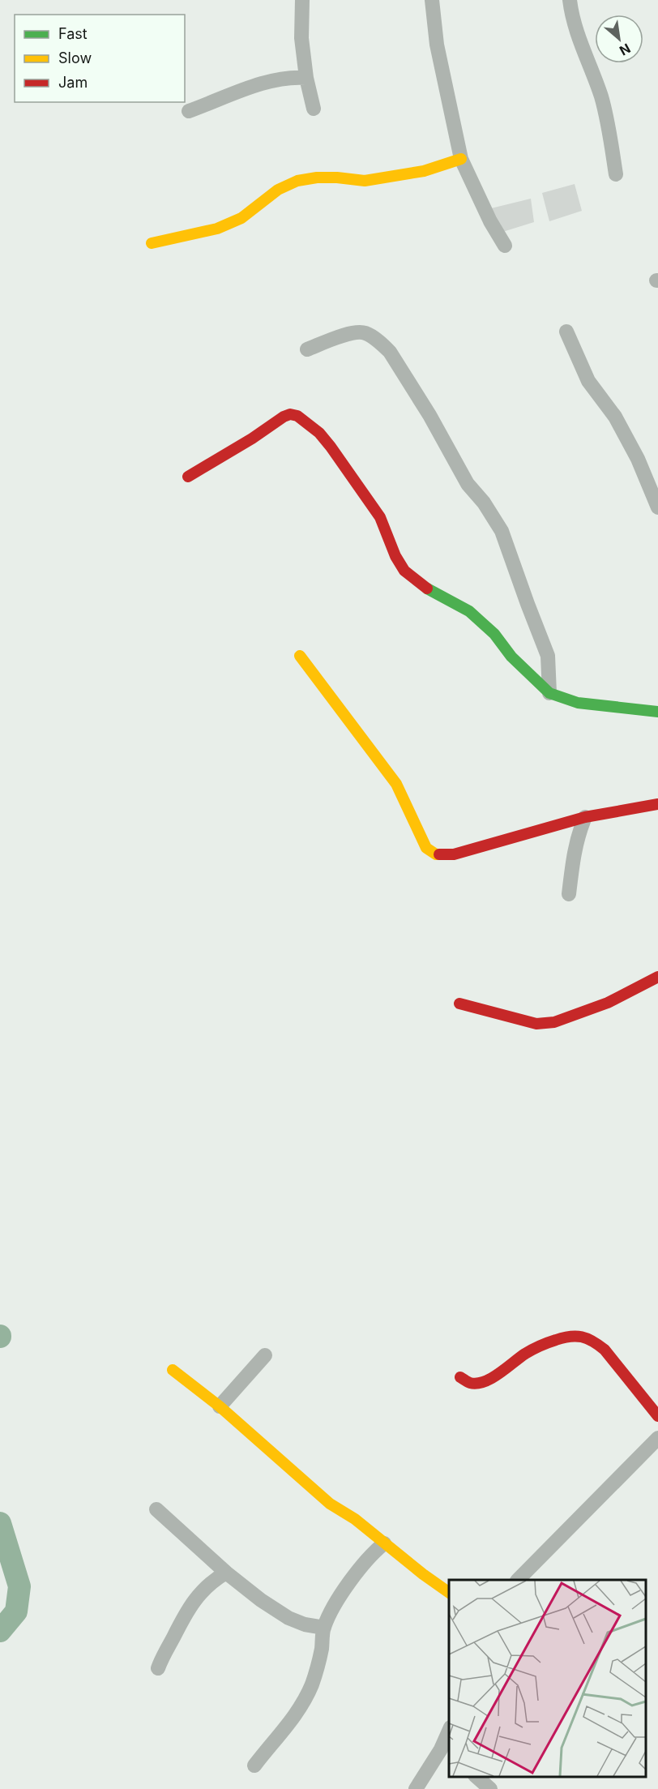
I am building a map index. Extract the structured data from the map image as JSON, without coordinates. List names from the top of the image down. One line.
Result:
{"legend":["Fast","Slow","Jam"],"north":"bottom right"}
